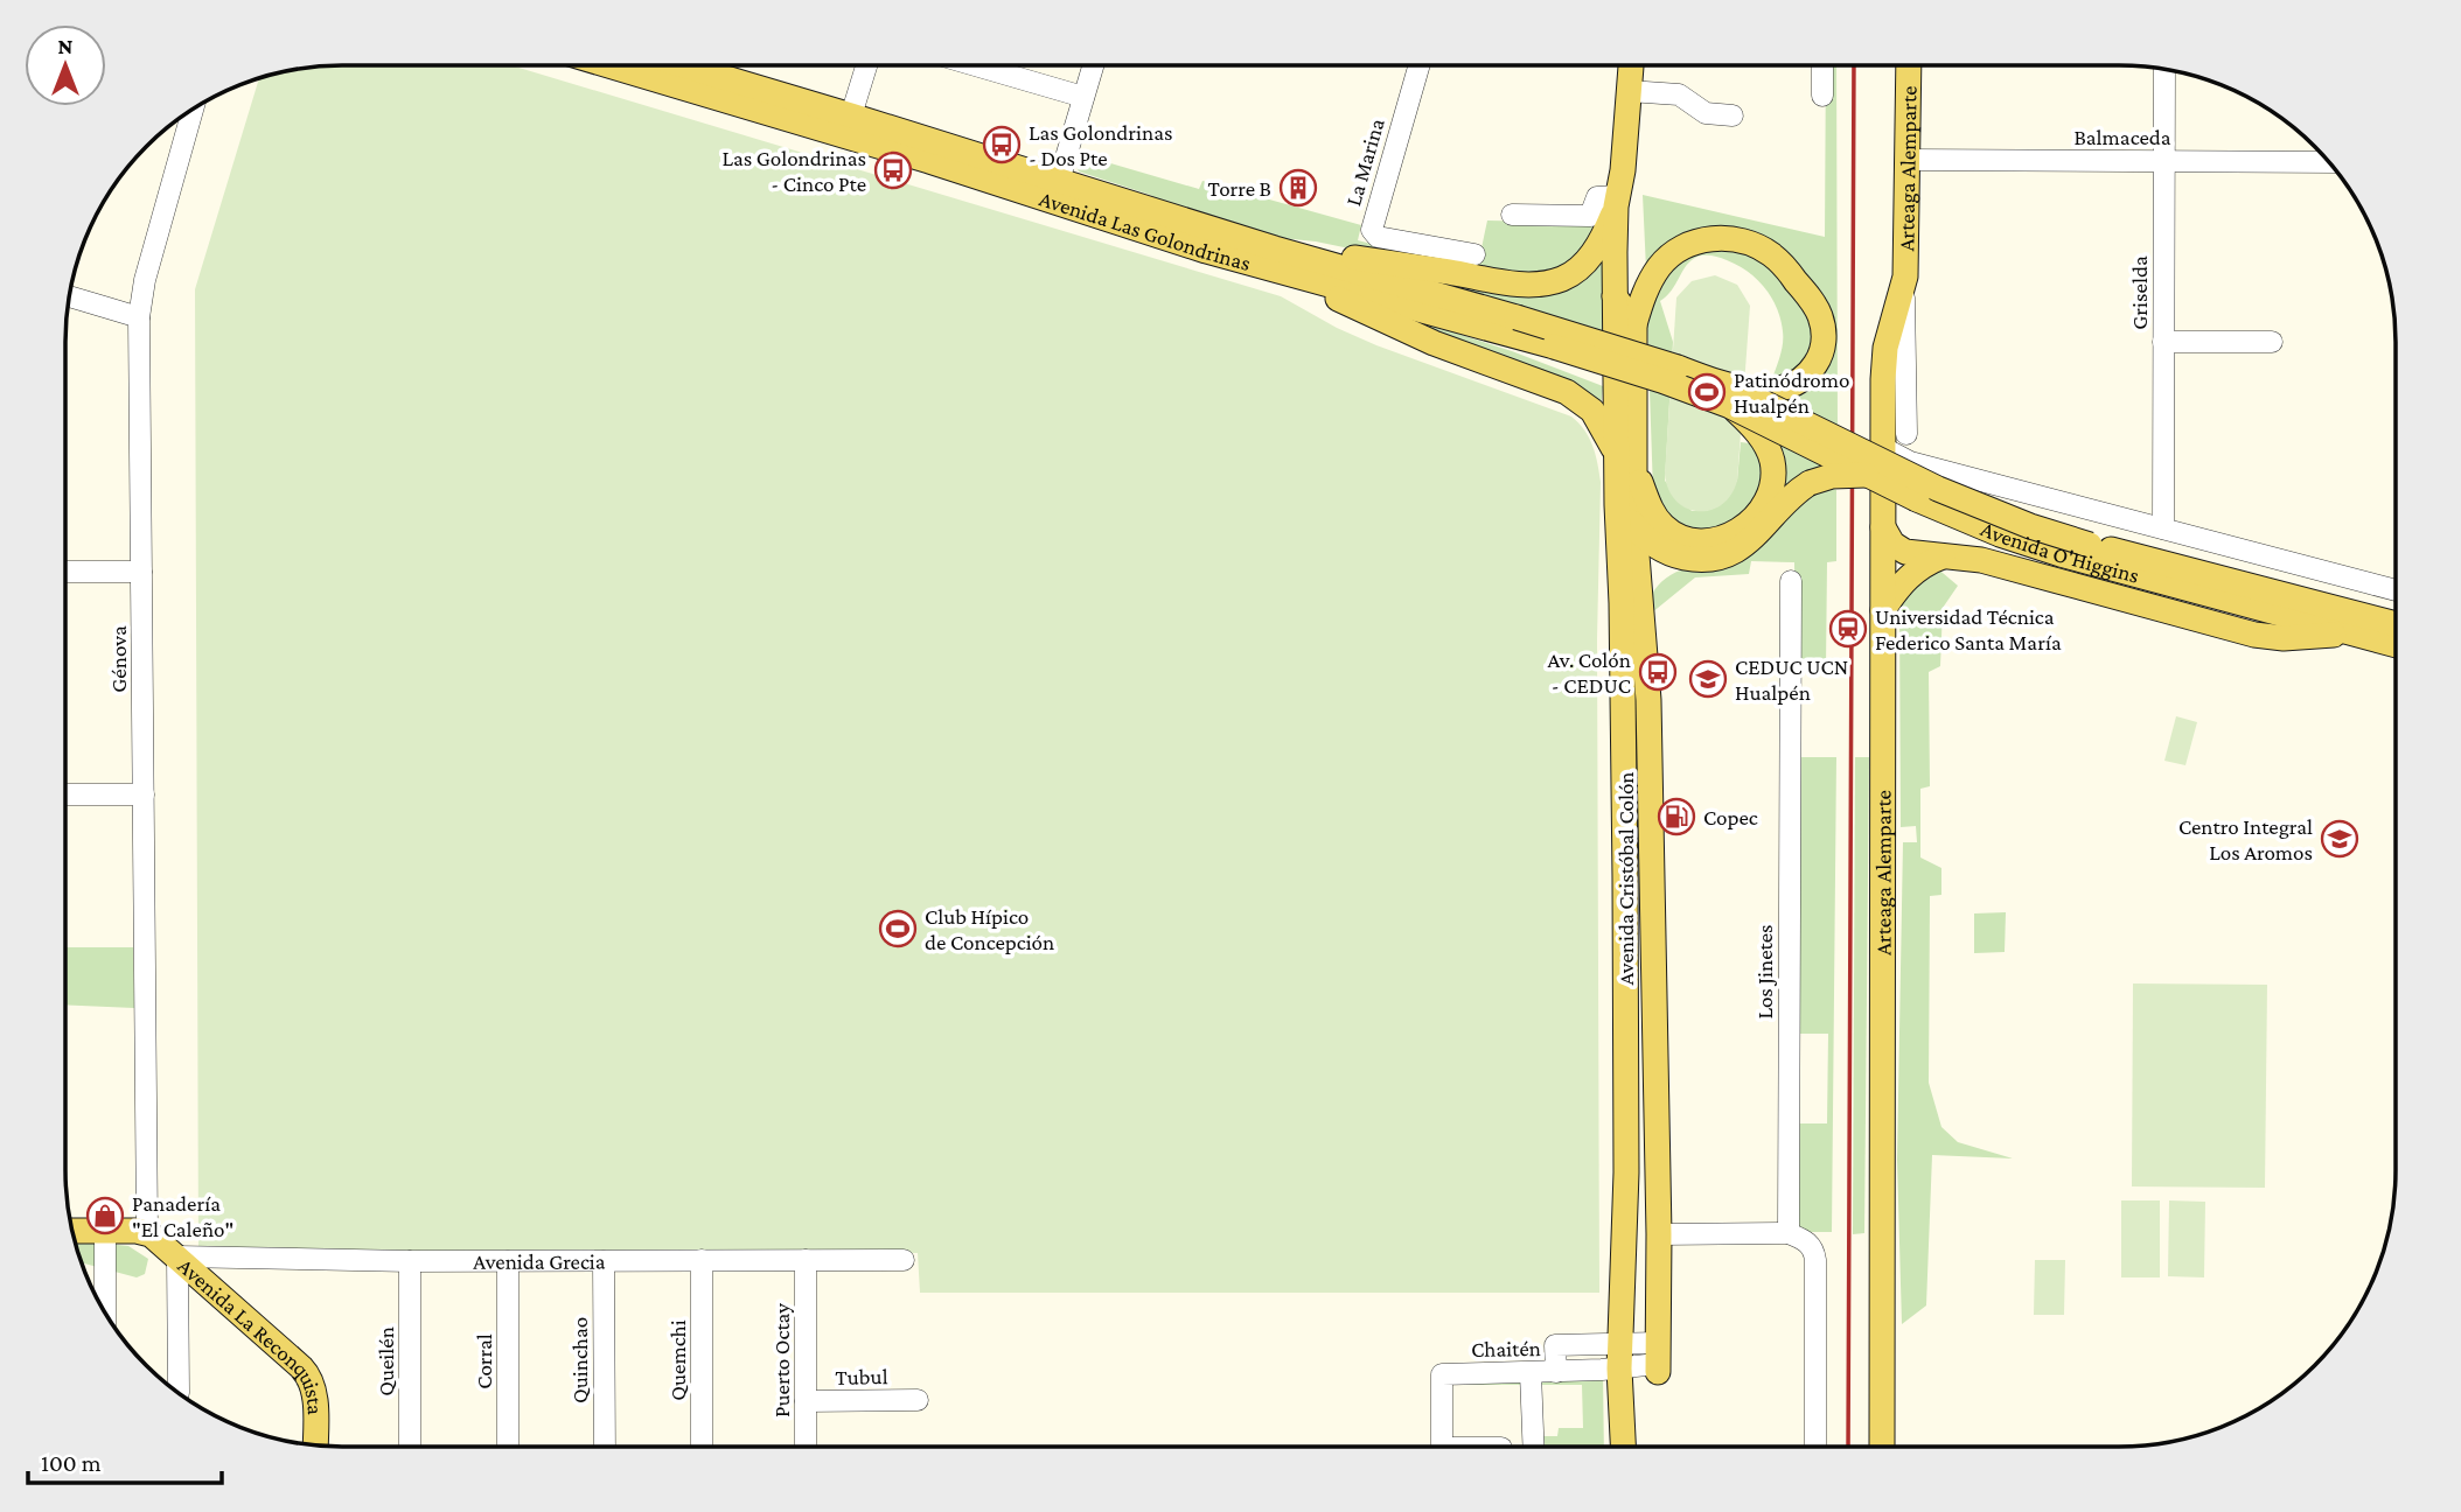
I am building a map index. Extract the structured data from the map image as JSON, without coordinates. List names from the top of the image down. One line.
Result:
{"streets":{"main road":["Arteaga Alemparte","Avenida Las Golondrinas","Avenida O'Higgins","Avenida Cristóbal Colón","Avenida La Reconquista"],"street":["Balmaceda","La Marina","Griselda","Génova","Los Jinetes","Avenida Grecia","Chaitén","Quinchao","Quemchi","Puerto Octay","Queilén","Corral","Tubul"]},"crossings":[["Balmaceda","Arteaga Alemparte"],["Balmaceda","Griselda"],["Arteaga Alemparte","Avenida O'Higgins"],["Avenida Las Golondrinas","Avenida O'Higgins"],["Griselda","Avenida O'Higgins"],["Génova","Avenida La Reconquista"],["Avenida Cristóbal Colón","Chaitén"],["Avenida Grecia","Avenida La Reconquista"],["Avenida Grecia","Quinchao"],["Avenida Grecia","Quemchi"],["Avenida Grecia","Puerto Octay"],["Avenida Grecia","Queilén"],["Avenida Grecia","Corral"],["Puerto Octay","Tubul"]],"places":{"bus stop":["Las Golondrinas - Dos Pte","Las Golondrinas - Cinco Pte","Av. Colón - CEDUC"],"building":["Torre B"],"sports":["Patinódromo Hualpén","Club Hípico de Concepción"],"station":["Universidad Técnica Federico Santa María"],"school or university":["CEDUC UCN Hualpén","Centro Integral Los Aromos"],"fuel station":["Copec"],"shop":["Panadería \"El Caleño\""]},"scale_bar":"100 m","north":"top"}
